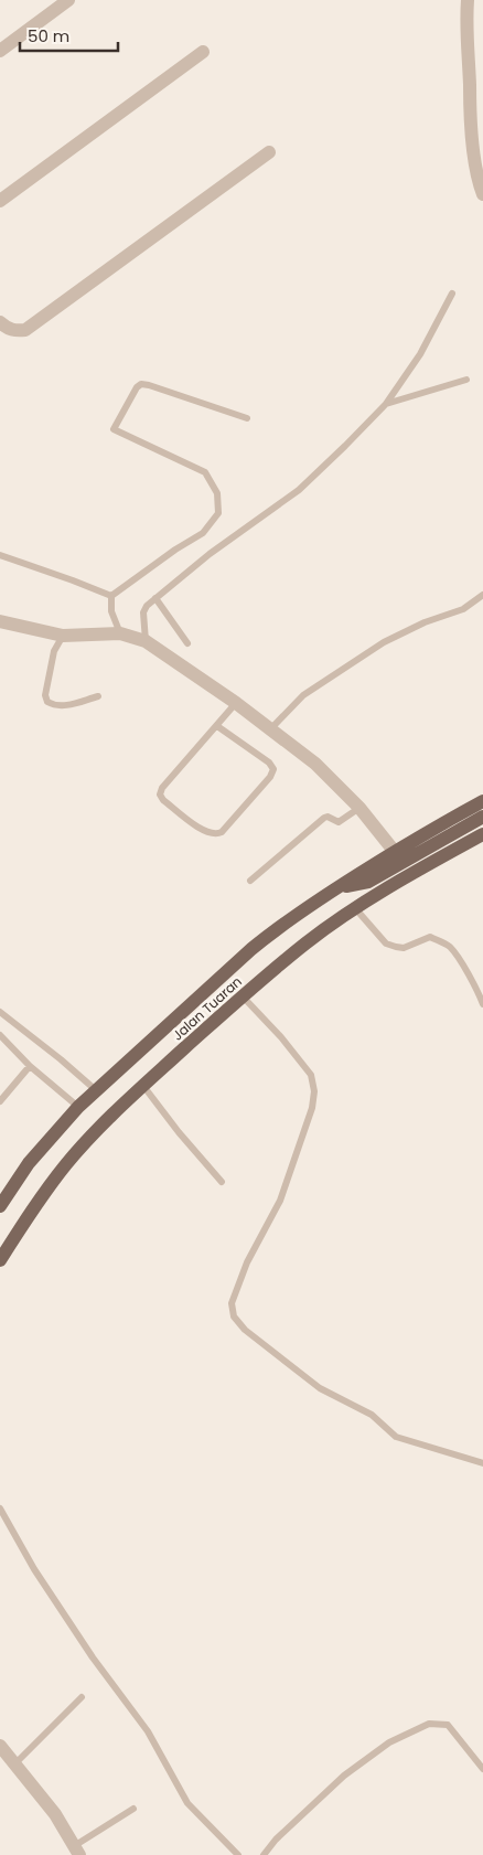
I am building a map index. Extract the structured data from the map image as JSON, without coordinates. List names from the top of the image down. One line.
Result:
{"streets":{"main road":["Jalan Tuaran"]},"scale_bar":"50 m"}
